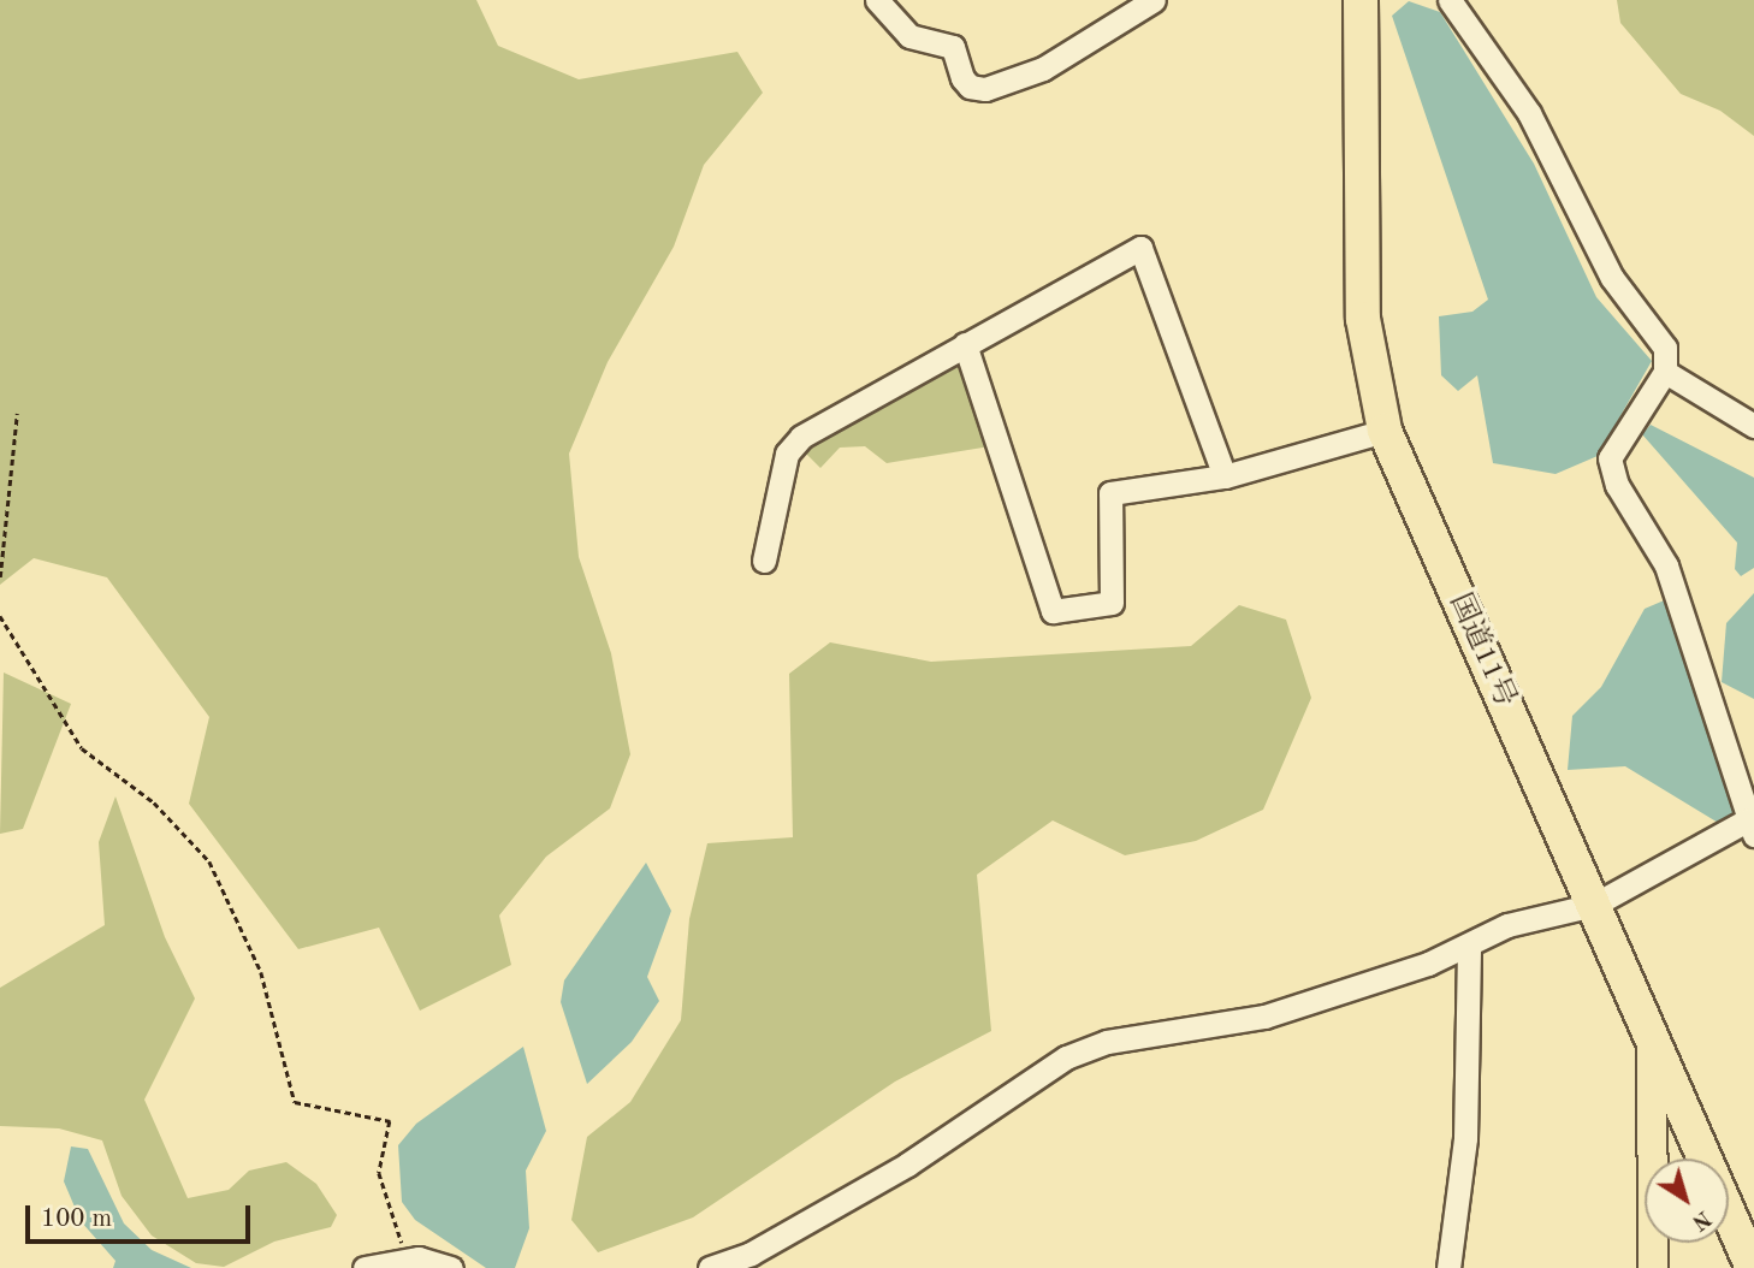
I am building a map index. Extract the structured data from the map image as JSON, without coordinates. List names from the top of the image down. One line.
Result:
{"streets":{"highway":["国道11号"]},"scale_bar":"100 m","north":"bottom right"}
